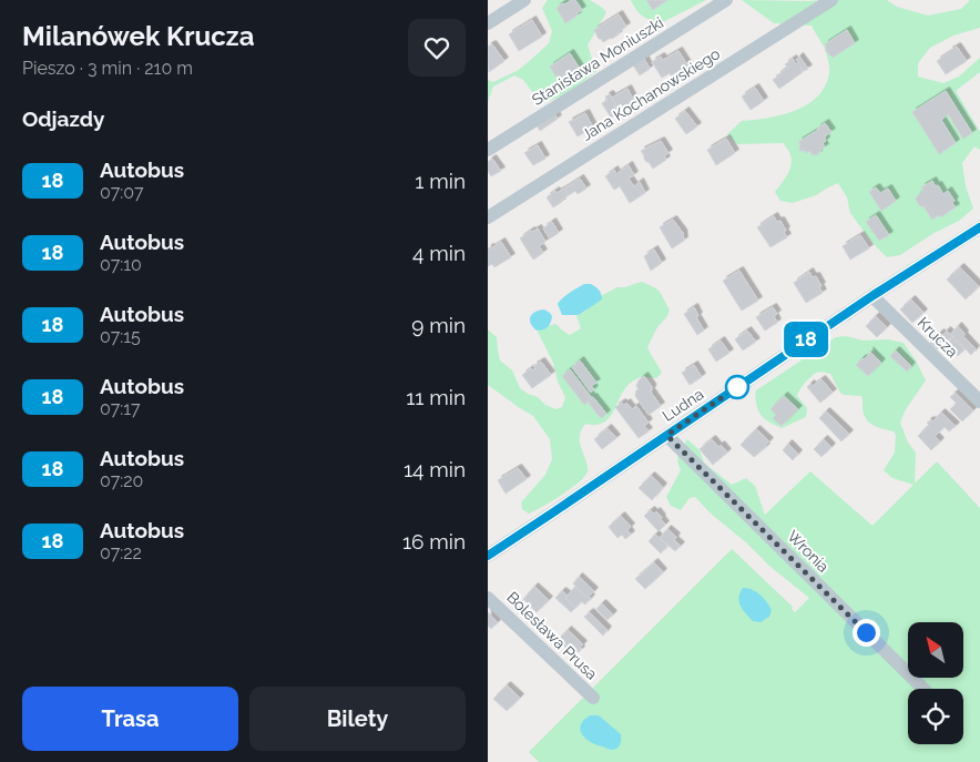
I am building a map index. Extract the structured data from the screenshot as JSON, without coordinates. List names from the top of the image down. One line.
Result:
{"streets":{"street":["Stanisława Moniuszki","Jana Kochanowskiego","Krucza","Ludna","Wronia","Bolesława Prusa"]},"crossings":[["Krucza","Ludna"],["Ludna","Wronia"]],"lines":["bus line 18"],"north":"top left","page":{"heading":[["Milanówek Krucza","Pieszo · 3 min · 210 m"],"Odjazdy"],"on_map":"18","list":[{"mark":"18","name":"Autobus","note":"07:07","value":"1 min"},{"mark":"18","name":"Autobus","note":"07:10","value":"4 min"},{"mark":"18","name":"Autobus","note":"07:15","value":"9 min"},{"mark":"18","name":"Autobus","note":"07:17","value":"11 min"},{"mark":"18","name":"Autobus","note":"07:20","value":"14 min"},{"mark":"18","name":"Autobus","note":"07:22","value":"16 min"}],"buttons":["Trasa","Bilety"]}}
